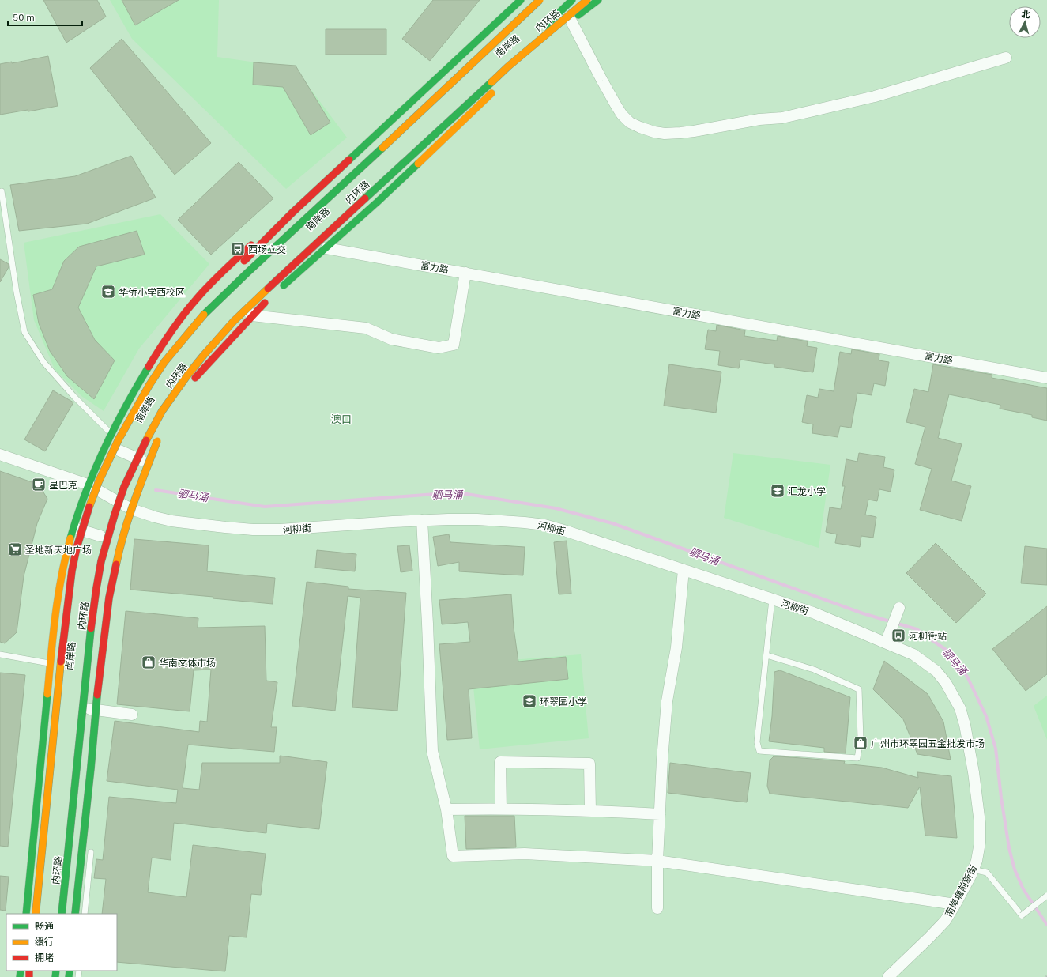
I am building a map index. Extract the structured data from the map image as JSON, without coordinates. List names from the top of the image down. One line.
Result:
{"streets":{"main road":["内环路","南岸路"],"street":["富力路","河柳街","南岸塘前新街"]},"crossings":[["内环路","南岸路"],["南岸路","河柳街"],["河柳街","南岸塘前新街"]],"districts":["澳口"],"water":["驷马涌"],"places":{"bus stop":["西场立交","河柳街站"],"school or university":["华侨小学西校区","汇龙小学","环翠园小学"],"cafe":["星巴克"],"supermarket":["圣地新天地广场"],"shop":["华南文体市场","广州市环翠园五金批发市场"]},"legend":["畅通","缓行","拥堵"],"scale_bar":"50 m","north":"top"}
